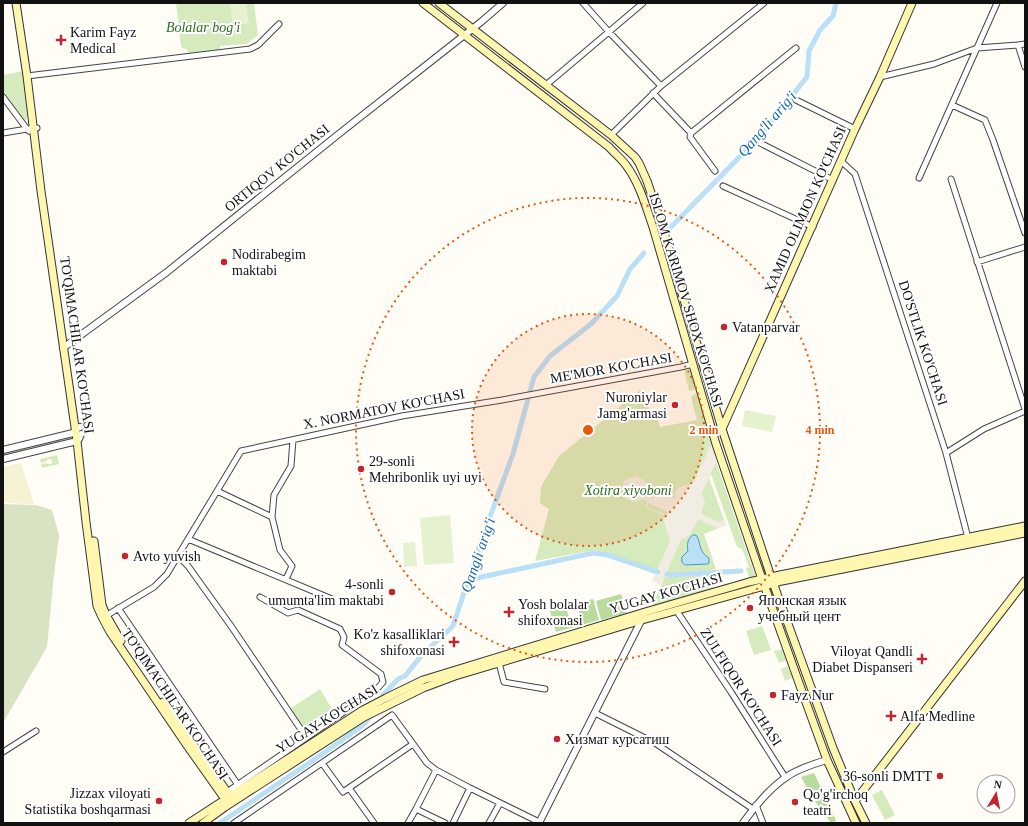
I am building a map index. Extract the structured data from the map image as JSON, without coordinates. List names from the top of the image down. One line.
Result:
{"streets":{"main road":["XAMID OLIMJON KO'CHASI","ISLOM KARIMOV SHOX KO'CHASI","TO'QIMACHILAR KO'CHASI","YUGAY KO'CHASI"],"street":["ORTIQOV KO'CHASI","DO'STLIK KO'CHASI","ME'MOR KO'CHASI","X. NORMATOV KO'CHASI","ZULFIQOR KO'CHASI"]},"crossings":[["ORTIQOV KO'CHASI","ISLOM KARIMOV SHOX KO'CHASI"],["ORTIQOV KO'CHASI","TO'QIMACHILAR KO'CHASI"],["XAMID OLIMJON KO'CHASI","ISLOM KARIMOV SHOX KO'CHASI"],["XAMID OLIMJON KO'CHASI","DO'STLIK KO'CHASI"],["ISLOM KARIMOV SHOX KO'CHASI","ME'MOR KO'CHASI"],["ISLOM KARIMOV SHOX KO'CHASI","YUGAY KO'CHASI"],["DO'STLIK KO'CHASI","YUGAY KO'CHASI"],["TO'QIMACHILAR KO'CHASI","YUGAY KO'CHASI"],["ME'MOR KO'CHASI","X. NORMATOV KO'CHASI"],["YUGAY KO'CHASI","ZULFIQOR KO'CHASI"]],"water":["Qang'li arig'i","Qangli arig'i"],"parks":["Bolalar bog'i","Xotira xiyoboni"],"places":{"health":["Karim Fayz Medical","Yosh bolalar shifoxonasi","Ko'z kasalliklari shifoxonasi","Viloyat Qandli Diabet Dispanseri","Alfa Medline"],"other":["Nodirabegim maktabi","Vatanparvar","Nuroniylar Jamg'armasi","29-sonli Mehribonlik uyi uyi","Avto yuvish","4-sonli umumta'lim maktabi","Японская язык учебный цент","Fayz Nur","Хизмат курсатиш","36-sonli DMTT","Jizzax viloyati Statistika boshqarmasi","Qo'g'irchoq teatri"]},"north":"top","rings":["2 min","4 min"]}
